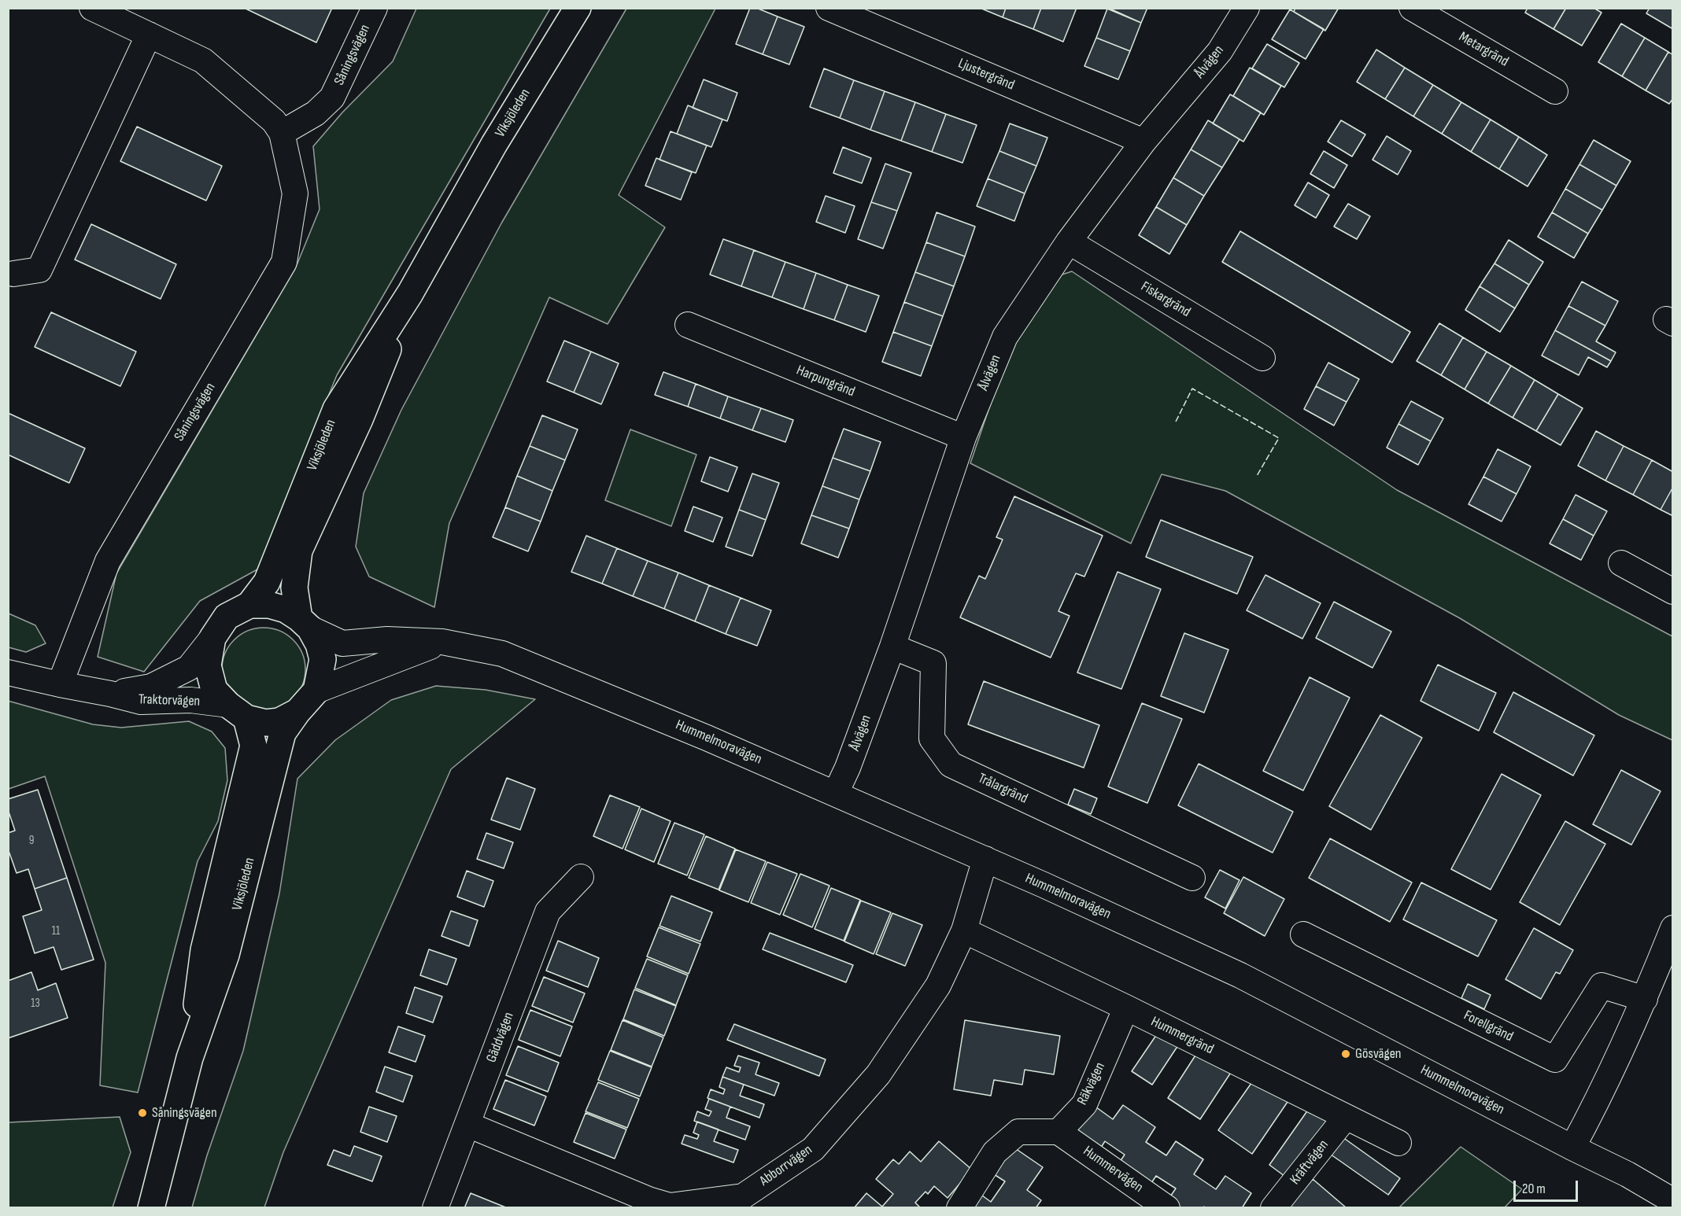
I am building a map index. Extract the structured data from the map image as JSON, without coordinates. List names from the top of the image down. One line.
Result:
{"streets":{"main road":["Viksjöleden"],"street":["Metargränd","Såningsvägen","Ålvägen","Ljustergränd","Fiskargränd","Harpungränd","Traktorvägen","Hummelmoravägen","Trålargränd","Forellgränd","Hummergränd","Gäddvägen","Räkvägen","Kräftvägen","Abborrvägen","Hummervägen"]},"crossings":[["Såningsvägen","Traktorvägen"],["Ålvägen","Ljustergränd"],["Ålvägen","Fiskargränd"],["Ålvägen","Harpungränd"],["Ålvägen","Hummelmoravägen"],["Ålvägen","Trålargränd"],["Viksjöleden","Traktorvägen"],["Viksjöleden","Hummelmoravägen"],["Traktorvägen","Hummelmoravägen"],["Hummelmoravägen","Abborrvägen"],["Hummergränd","Räkvägen"],["Hummergränd","Kräftvägen"],["Hummergränd","Abborrvägen"],["Gäddvägen","Abborrvägen"],["Räkvägen","Hummervägen"]],"places":["Gösvägen","Såningsvägen"],"house_numbers":["9","11","13"],"scale_bar":"20 m"}
